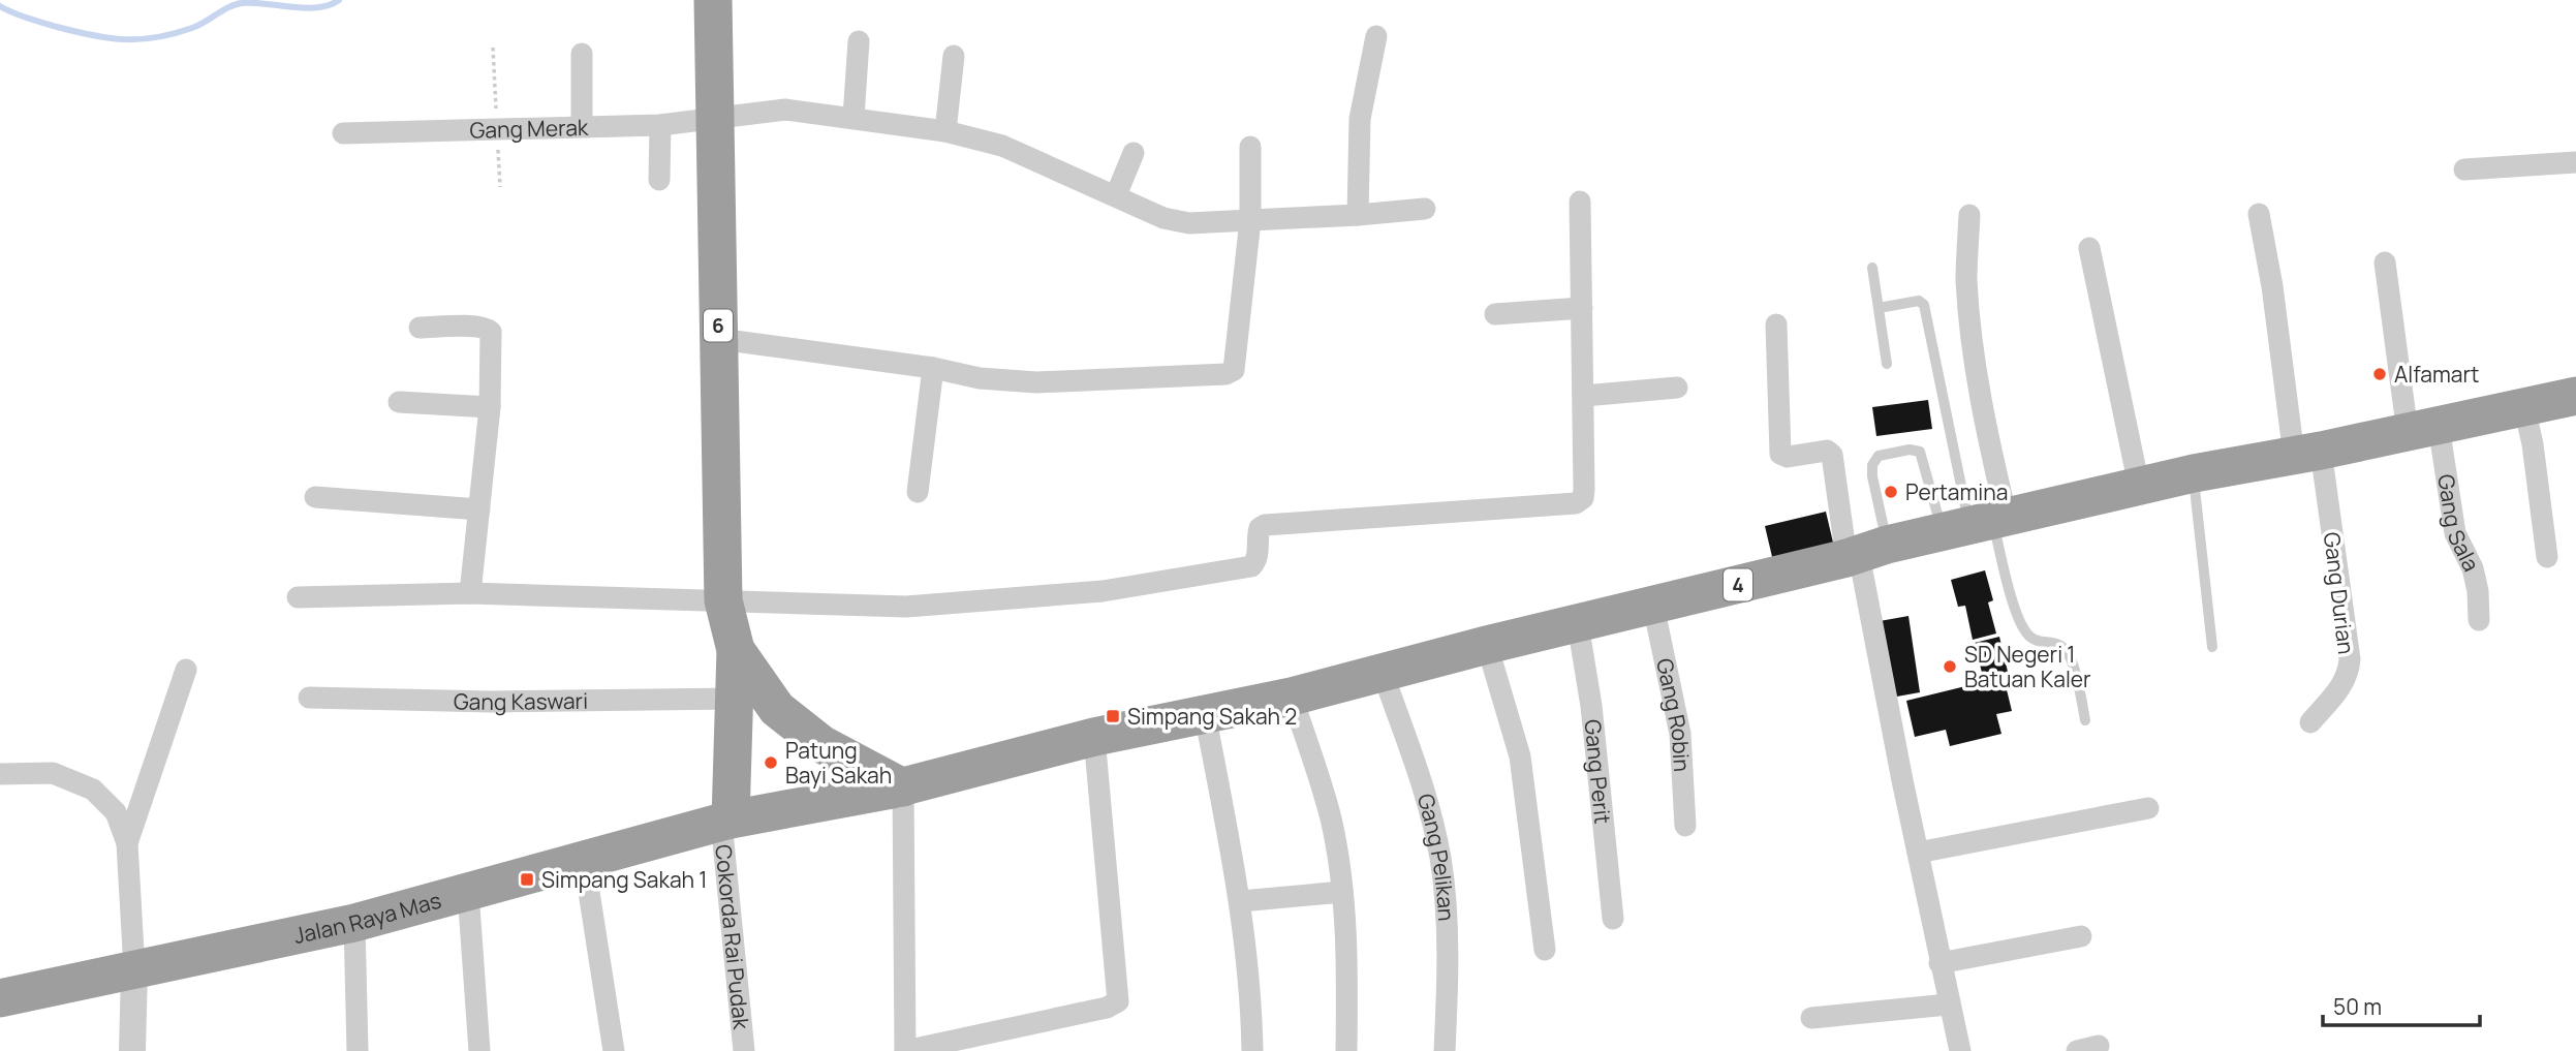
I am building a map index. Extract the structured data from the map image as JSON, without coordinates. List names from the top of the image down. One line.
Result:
{"streets":{"highway":["6","4","Jalan Raya Mas"],"street":["Gang Merak","Gang Sala","Gang Durian","Gang Kaswari","Gang Robin","Gang Perit","Gang Pelikan","Cokorda Rai Pudak"]},"crossings":[["Gang Merak","6"],["6","4"],["6","Gang Kaswari"],["6","Jalan Raya Mas"],["6","Cokorda Rai Pudak"],["Gang Sala","4"],["4","Gang Durian"],["4","Gang Robin"],["4","Gang Perit"],["4","Gang Pelikan"],["4","Jalan Raya Mas"],["4","Cokorda Rai Pudak"],["Jalan Raya Mas","Cokorda Rai Pudak"]],"places":{"other":["Alfamart","Pertamina","SD Negeri 1 Batuan Kaler","Patung Bayi Sakah"],"transit":["Simpang Sakah 2","Simpang Sakah 1"]},"scale_bar":"50 m"}
